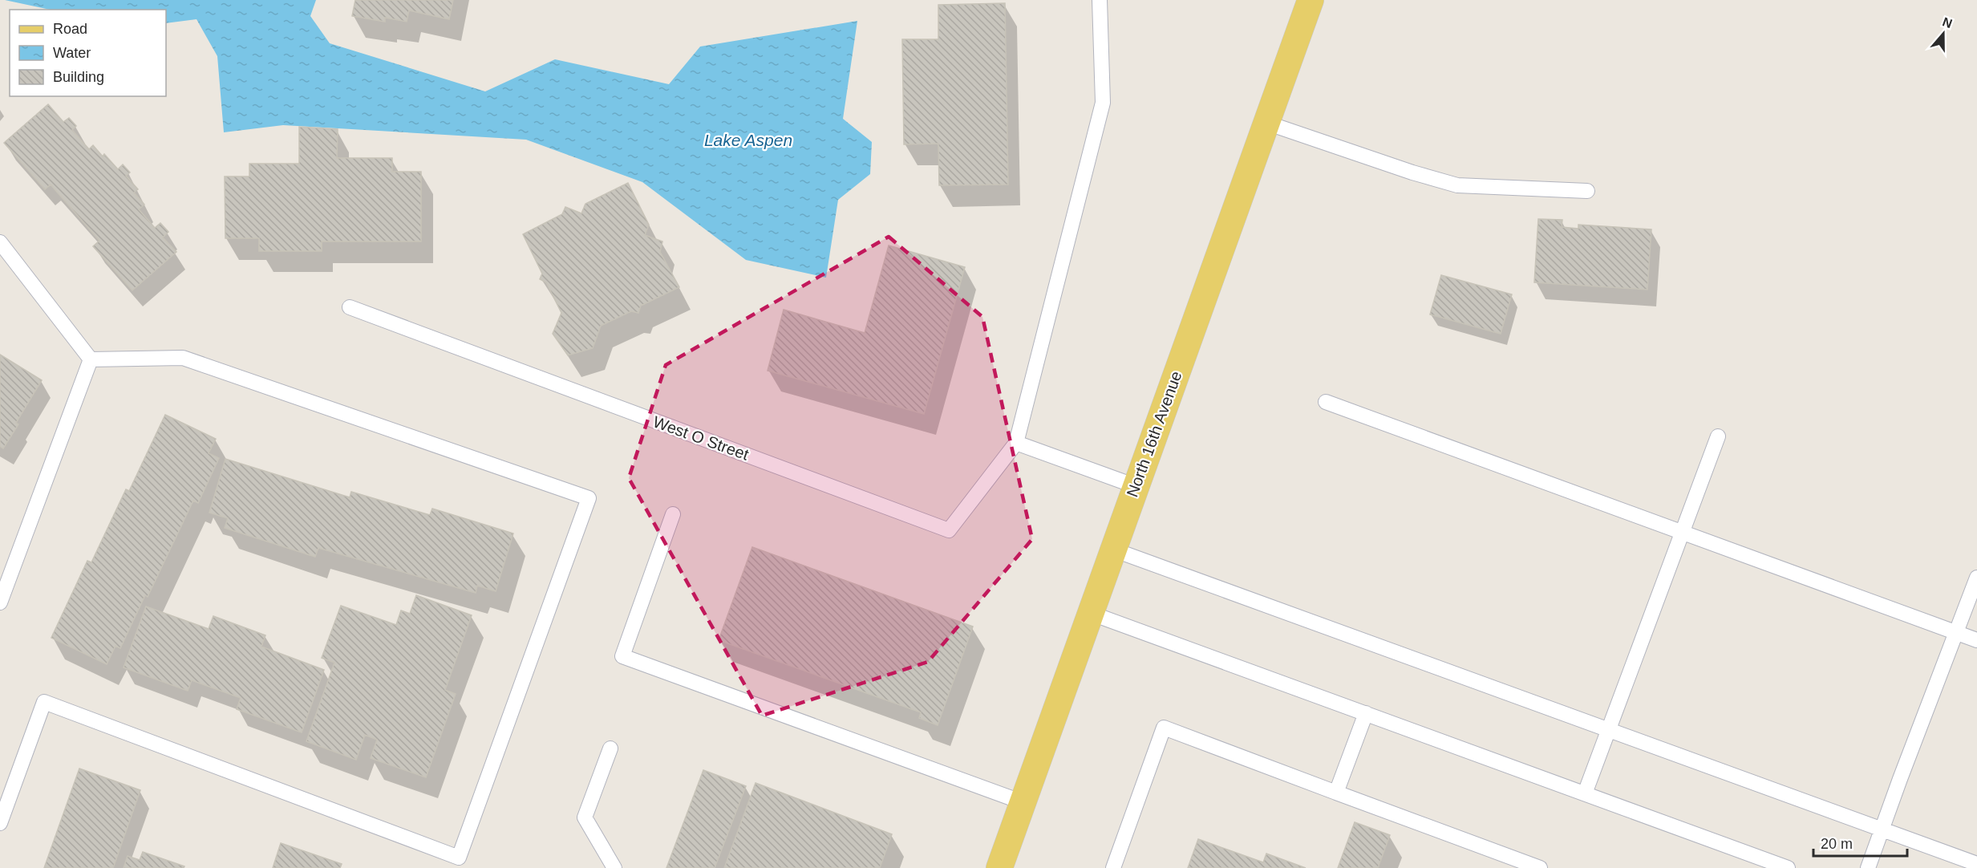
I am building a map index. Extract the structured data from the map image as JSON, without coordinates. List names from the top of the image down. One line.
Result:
{"streets":{"main road":["North 16th Avenue"],"lane":["West O Street"]},"water":["Lake Aspen"],"legend":["Road","Water","Building"],"scale_bar":"20 m","north":"top"}
